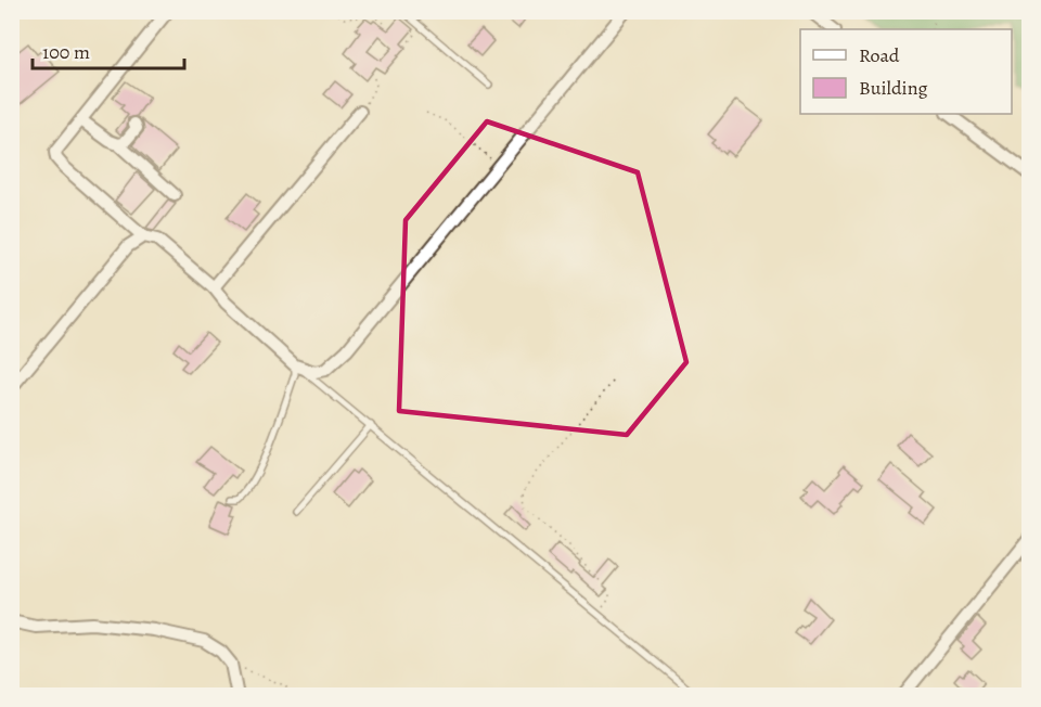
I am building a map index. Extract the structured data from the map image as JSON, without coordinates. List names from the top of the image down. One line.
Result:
{"legend":["Road","Building"],"scale_bar":"100 m"}
